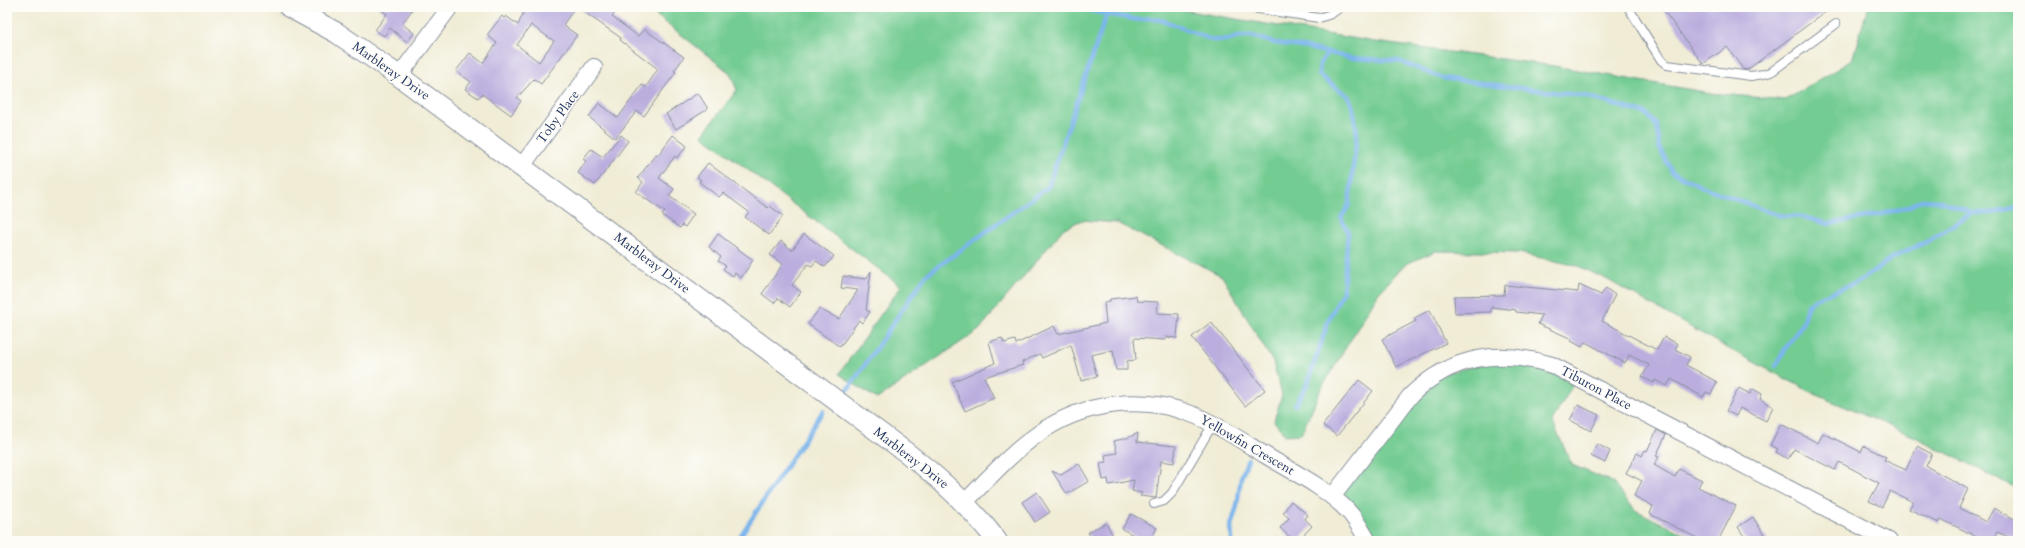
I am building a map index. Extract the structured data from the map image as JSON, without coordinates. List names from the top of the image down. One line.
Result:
{"streets":{"street":["Marbleray Drive","Toby Place","Tiburon Place","Yellowfin Crescent"]},"crossings":[["Marbleray Drive","Toby Place"],["Marbleray Drive","Yellowfin Crescent"],["Tiburon Place","Yellowfin Crescent"]]}
